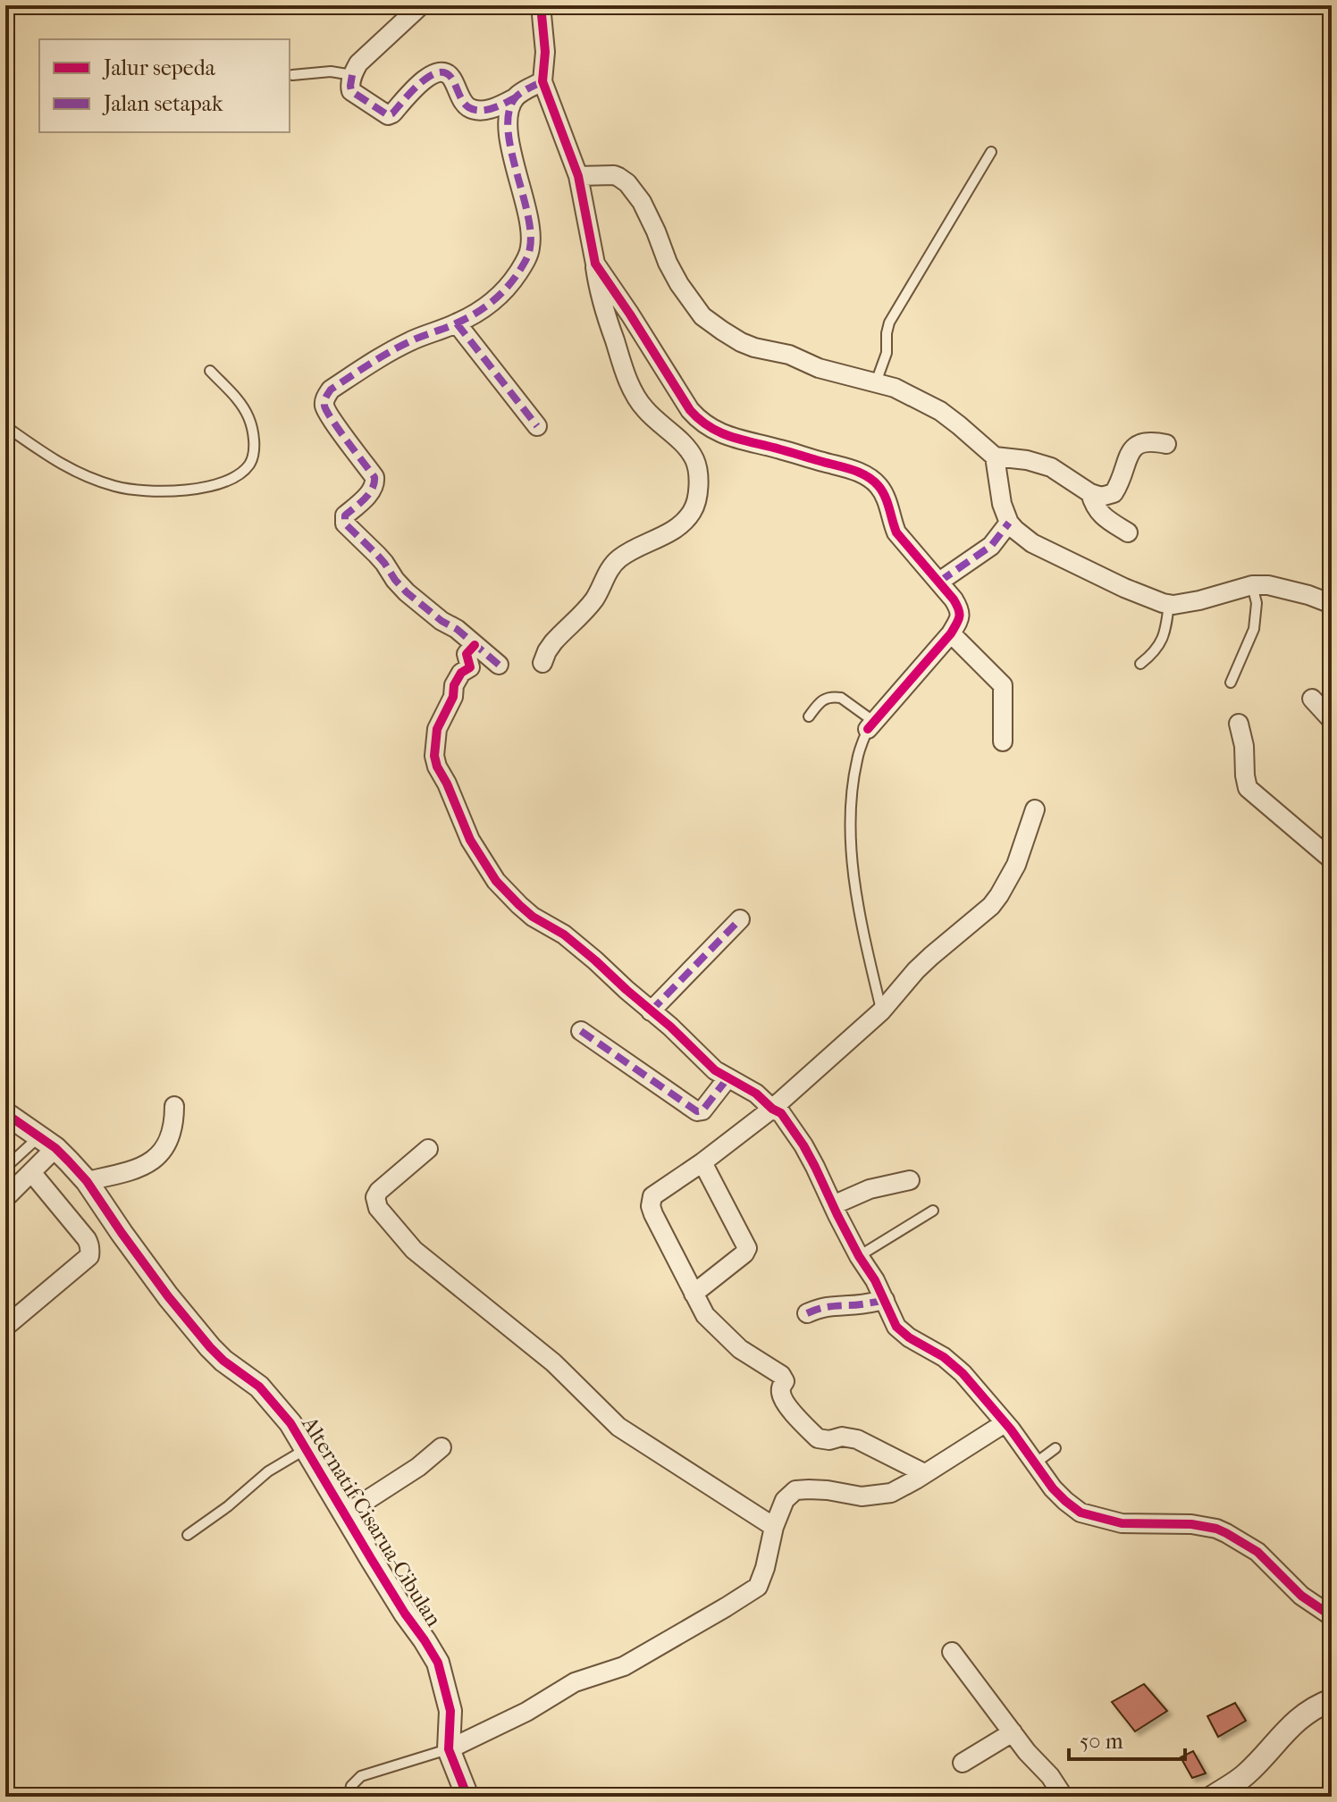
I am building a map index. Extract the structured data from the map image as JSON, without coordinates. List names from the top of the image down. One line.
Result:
{"streets":{"street":["Alternatif Cisarua-Cibulan"]},"legend":["Jalur sepeda","Jalan setapak"],"scale_bar":"50 m"}
